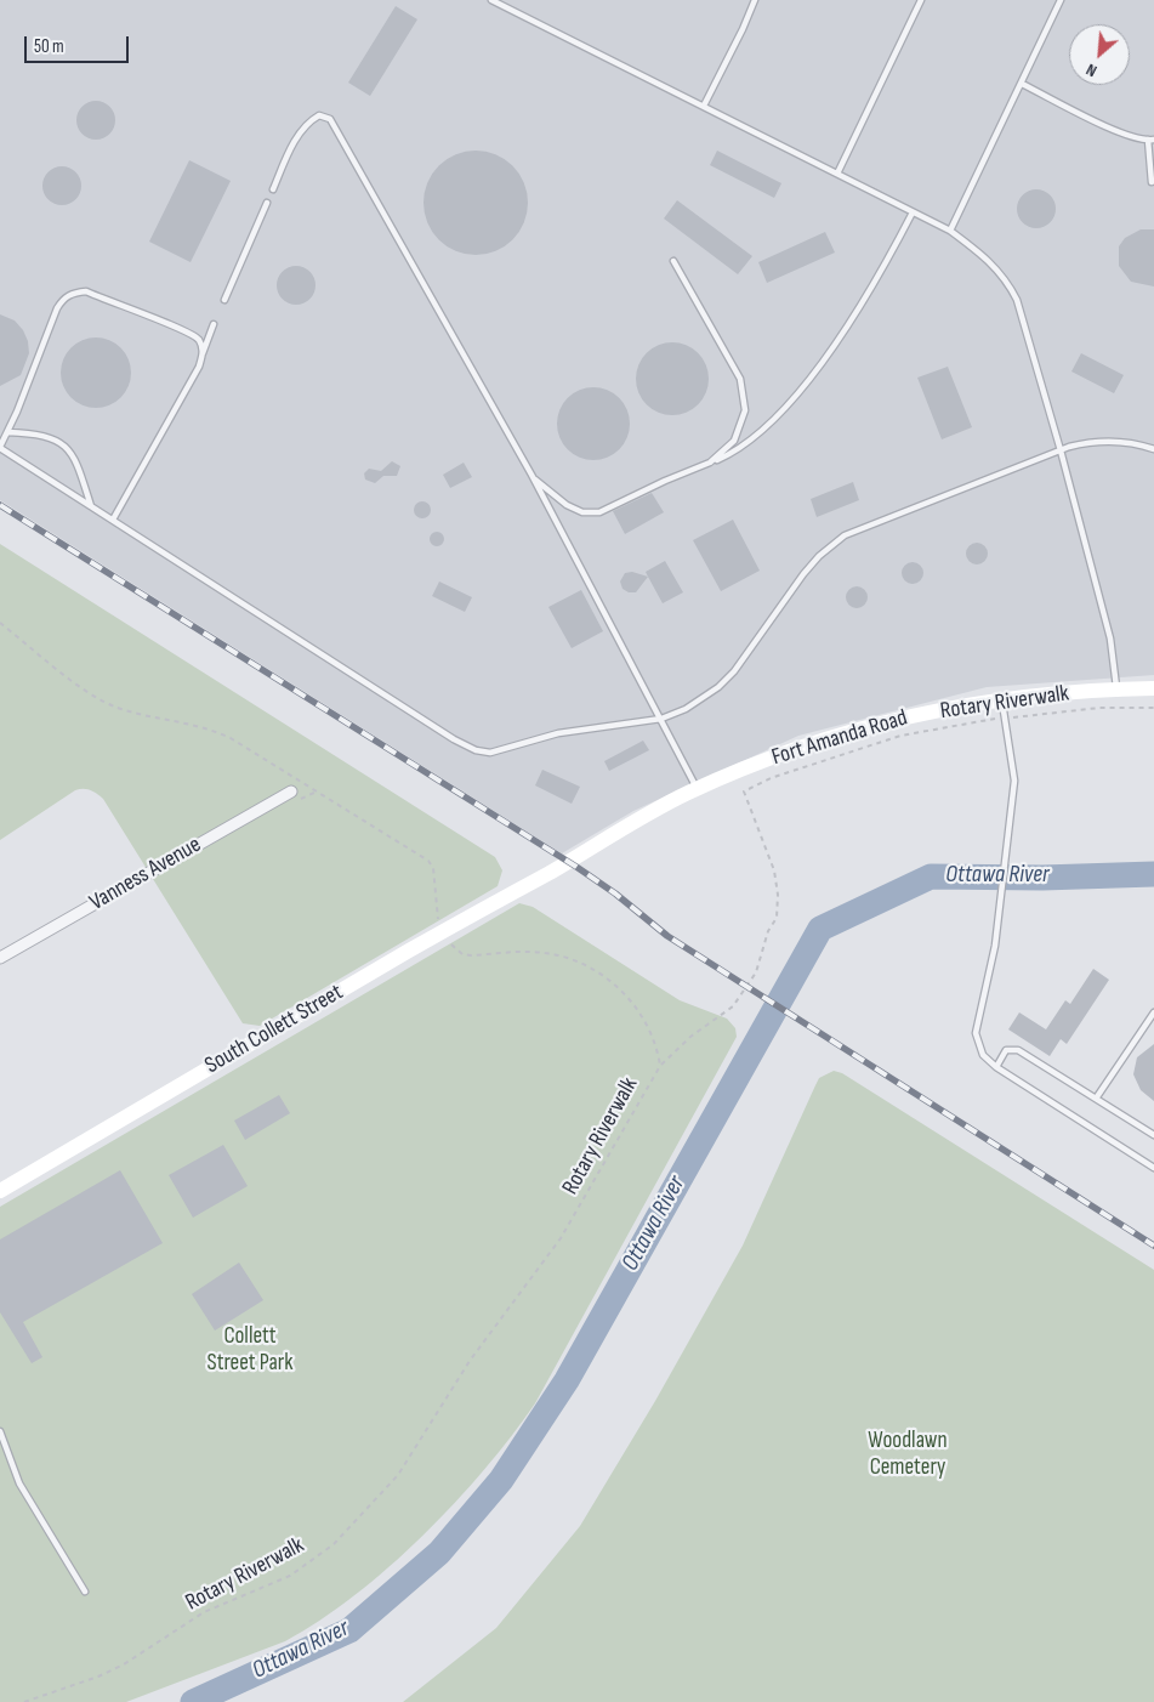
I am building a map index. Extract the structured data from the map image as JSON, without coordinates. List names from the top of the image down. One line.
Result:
{"streets":{"street":["Fort Amanda Road","Vanness Avenue","South Collett Street"],"path":["Rotary Riverwalk"]},"crossings":[["Fort Amanda Road","South Collett Street"]],"water":["Ottawa River"],"parks":["Collett Street Park","Woodlawn Cemetery"],"scale_bar":"50 m","north":"bottom left"}
